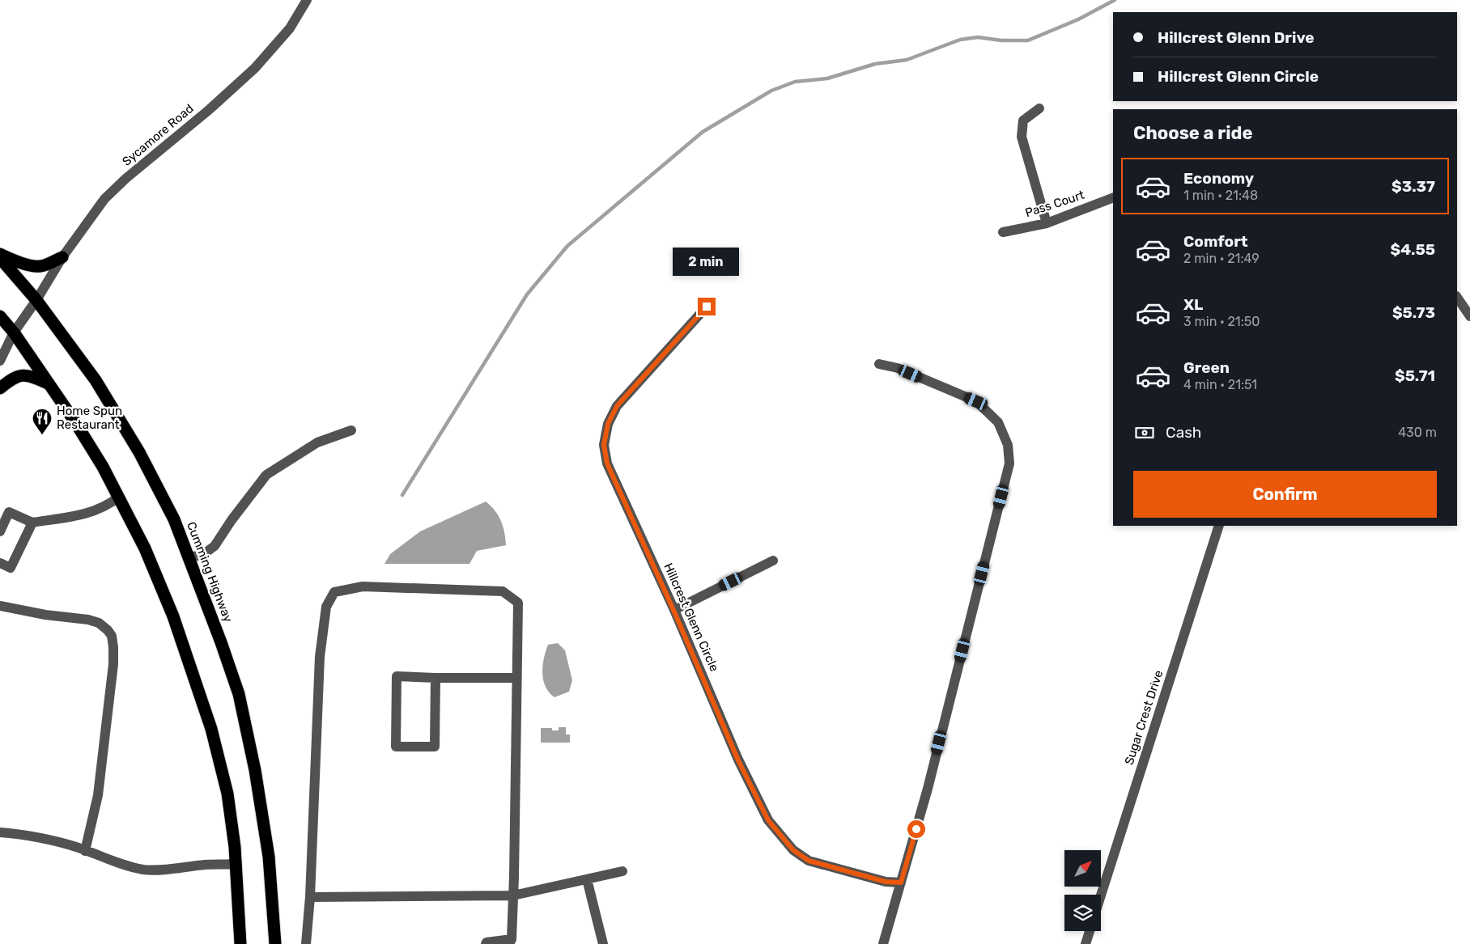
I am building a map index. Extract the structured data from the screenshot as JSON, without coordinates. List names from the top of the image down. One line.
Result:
{"streets":{"highway":["Cumming Highway"],"street":["Sycamore Road","Pass Court","Hillcrest Glenn Circle","Sugar Crest Drive"]},"crossings":[["Sycamore Road","Cumming Highway"]],"places":{"restaurant":["Home Spun Restaurant"]},"north":"top right","page":{"banner":["Hillcrest Glenn Drive","Hillcrest Glenn Circle"],"heading":"Choose a ride","list":[{"name":"Economy","note":"1 min · 21:48","value":"$3.37"},{"name":"Comfort","note":"2 min · 21:49","value":"$4.55"},{"name":"XL","note":"3 min · 21:50","value":"$5.73"},{"name":"Green","note":"4 min · 21:51","value":"$5.71"}],"bubble":"2 min","pay":["Cash","430 m"],"buttons":"Confirm"}}
